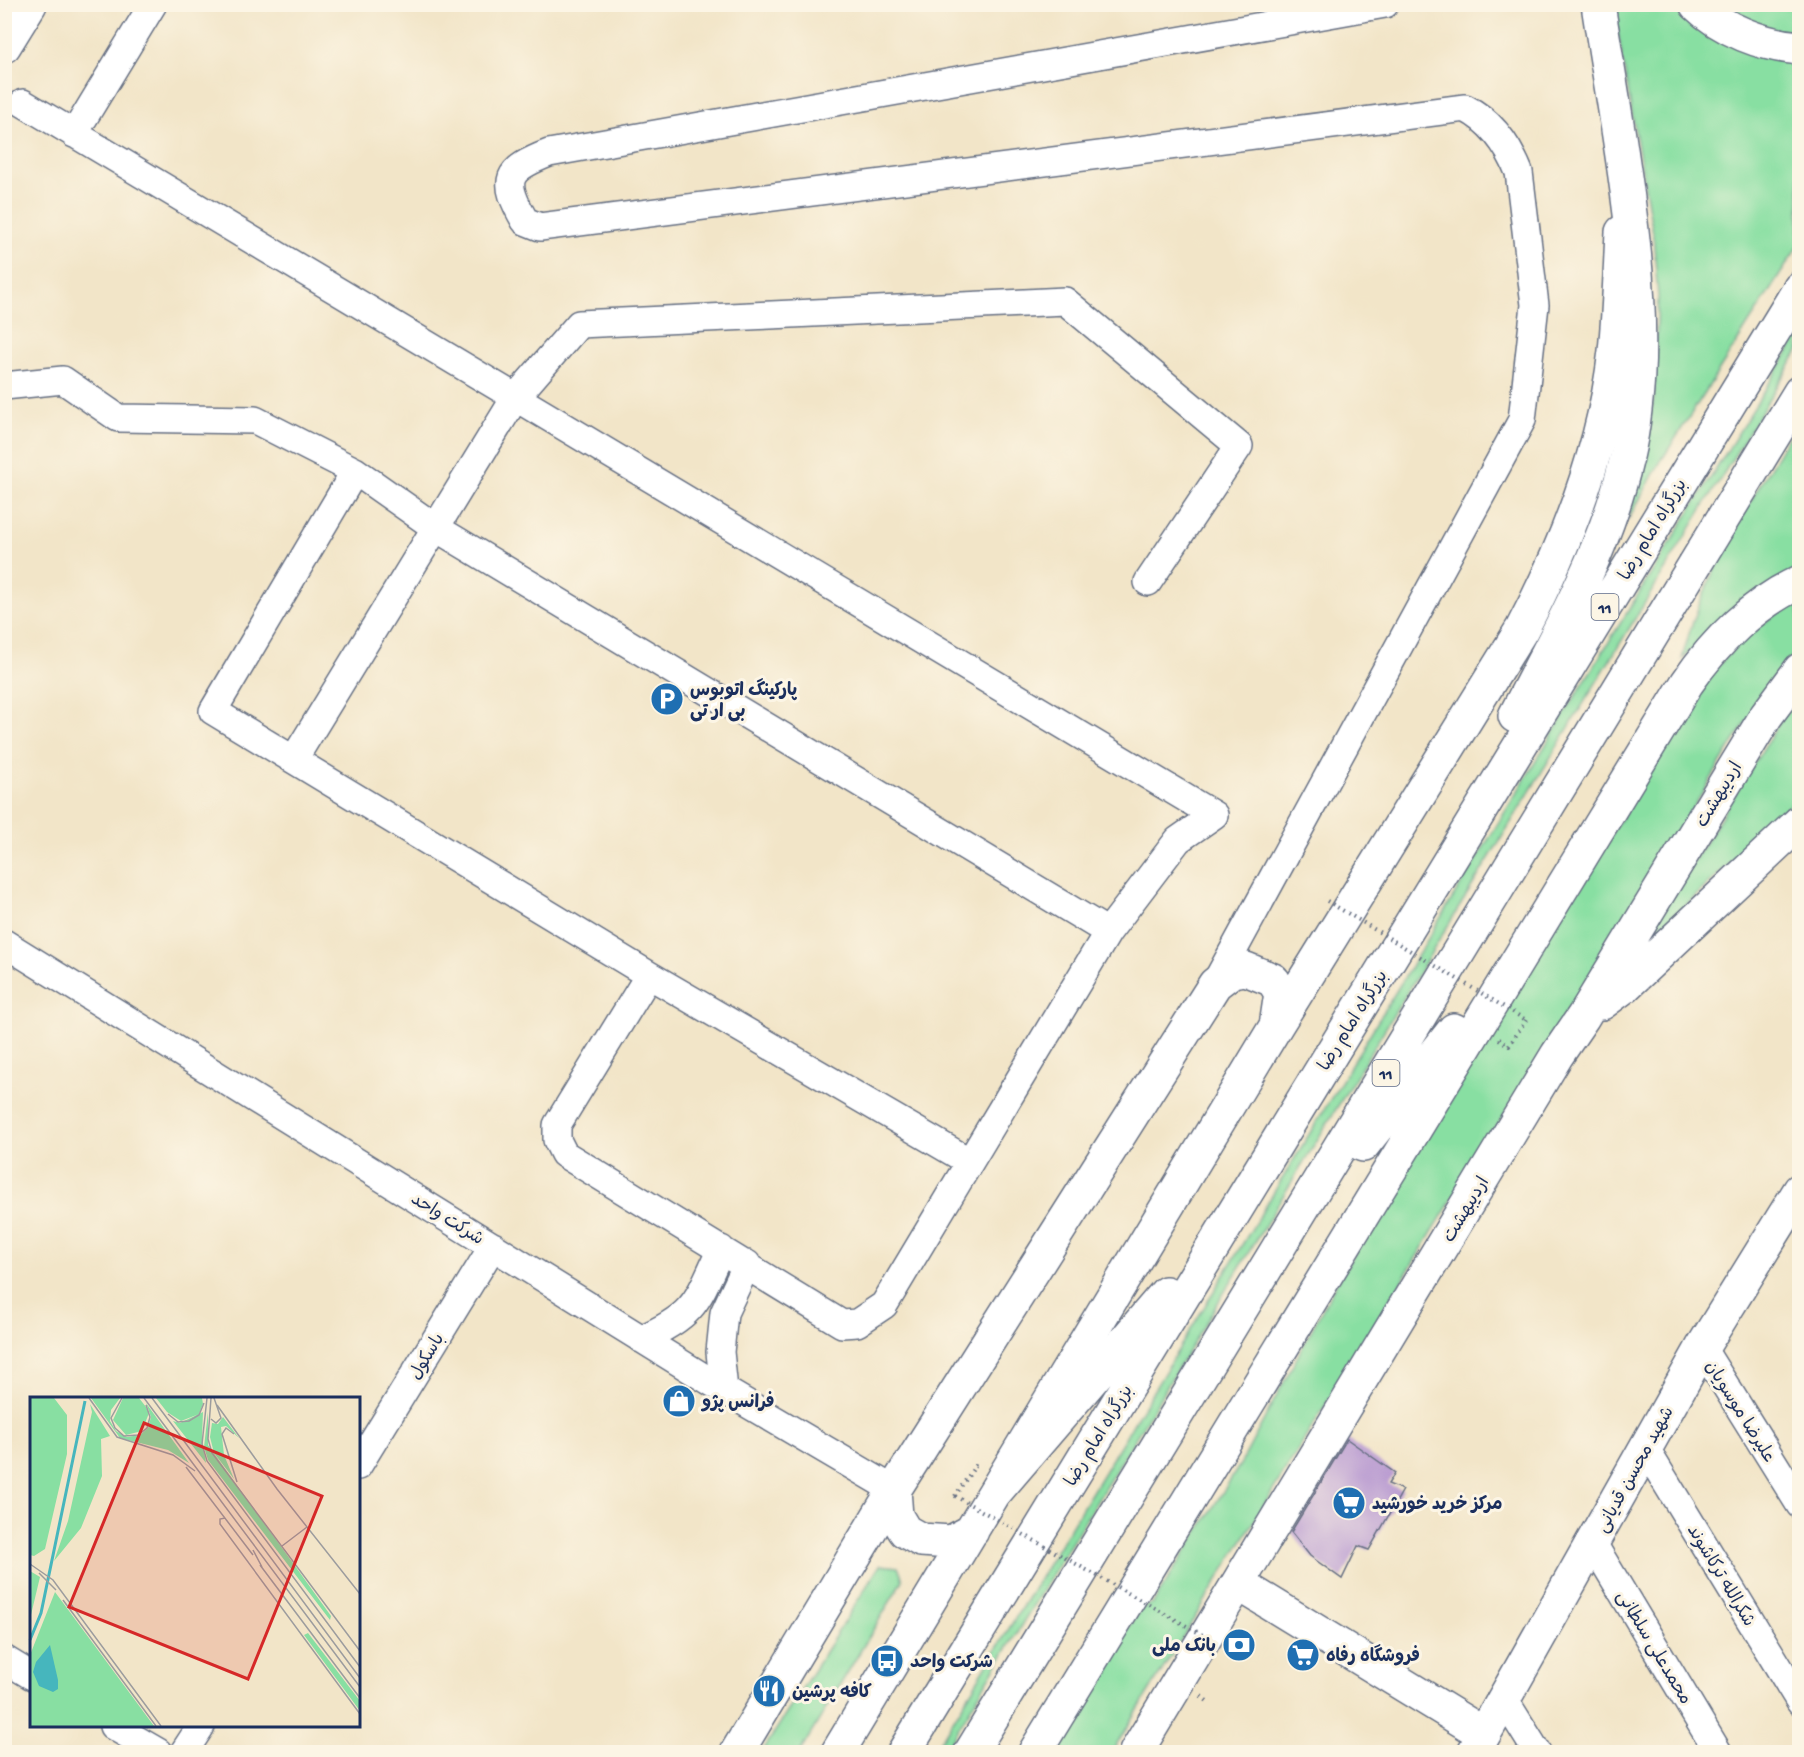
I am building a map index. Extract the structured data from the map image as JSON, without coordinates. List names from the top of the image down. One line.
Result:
{"streets":{"main road":["بزرگراه امام رضا","11","اردیبهشت","شهید محسن قدیانی"],"street":["شرکت واحد","باسکول","علیرضا موسویان","شکرالله ترکاشوند","محمدعلی سلطانی"]},"crossings":[["شرکت واحد","باسکول"],["علیرضا موسویان","شهید محسن قدیانی"],["شهید محسن قدیانی","شکرالله ترکاشوند"],["شهید محسن قدیانی","محمدعلی سلطانی"]],"places":{"parking":["پارکینگ اتوبوس بی ار تی"],"shop":["فرانس پژو"],"supermarket":["مرکز خرید خورشید","فروشگاه رفاه"],"bank":["بانک ملی"],"bus stop":["شرکت واحد"],"restaurant":["کافه پرشین"]}}
